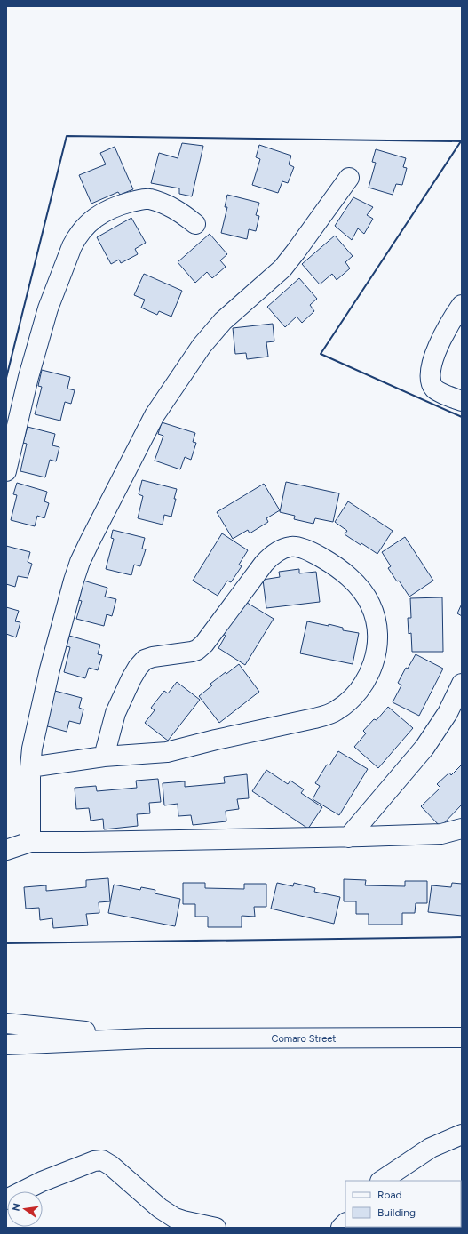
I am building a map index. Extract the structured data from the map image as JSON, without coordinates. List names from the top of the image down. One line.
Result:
{"streets":{"street":["Comaro Street"]},"legend":["Road","Building"],"north":"left"}
